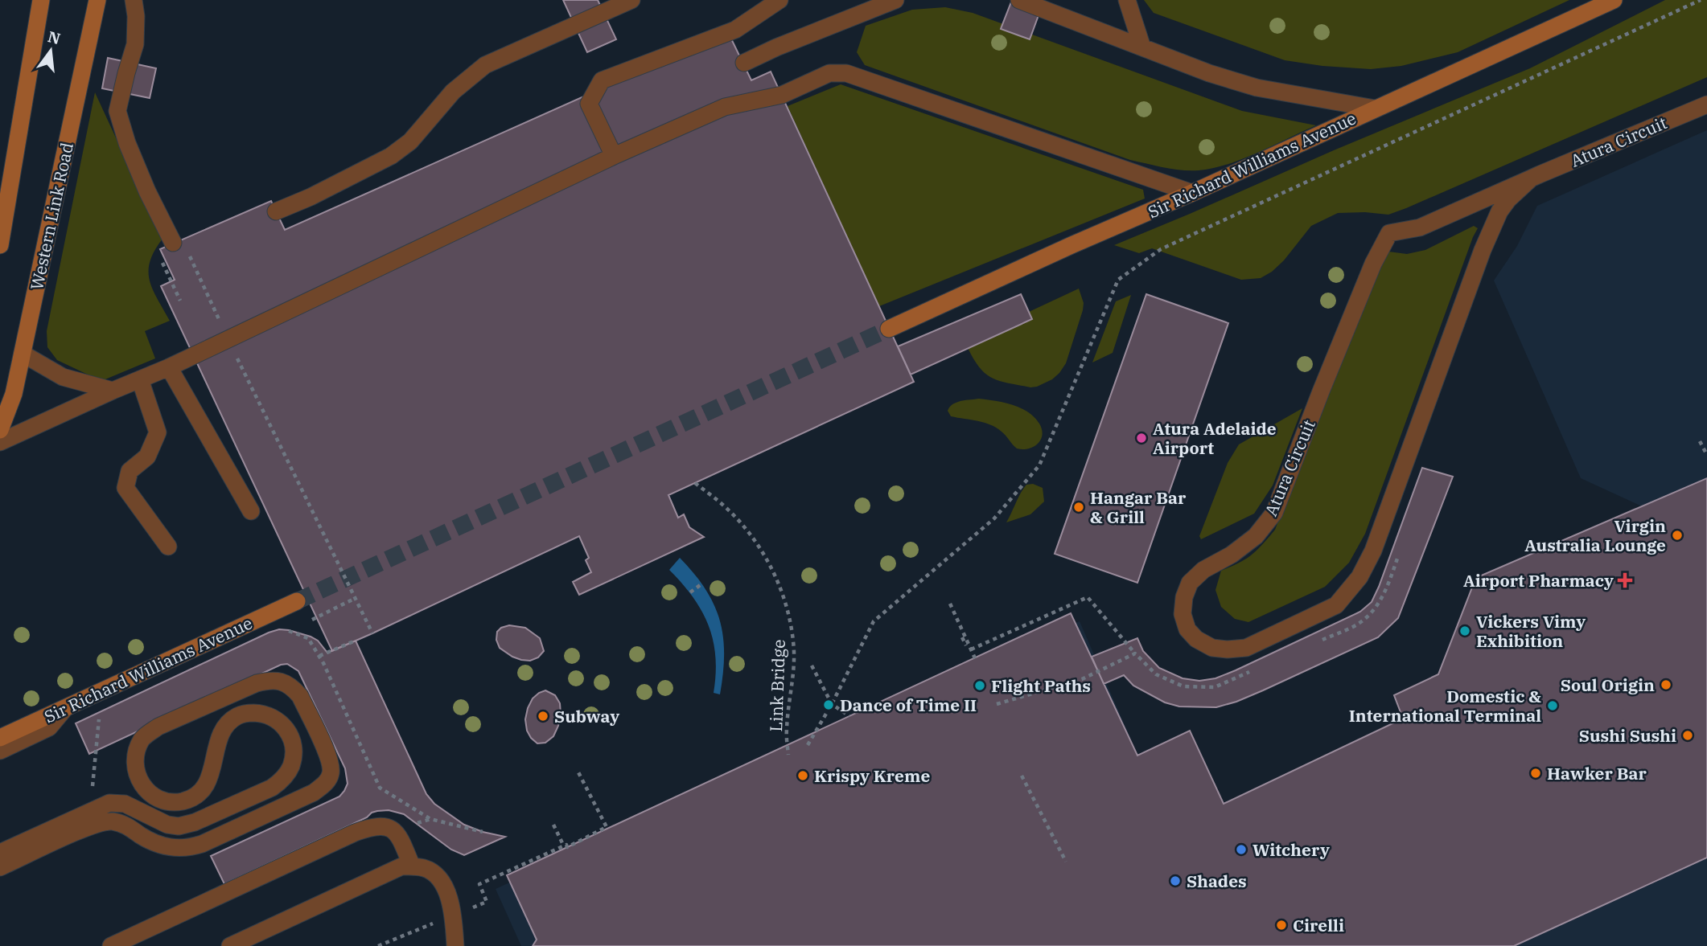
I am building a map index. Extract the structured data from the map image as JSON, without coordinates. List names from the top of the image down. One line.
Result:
{"streets":{"main road":["Sir Richard Williams Avenue","Western Link Road"],"lane":["Atura Circuit"],"path":["Link Bridge"]},"places":{"other":["Atura Adelaide Airport","Hangar Bar & Grill","Virgin Australia Lounge","Vickers Vimy Exhibition","Soul Origin","Flight Paths","Dance of Time II","Domestic & International Terminal","Subway","Sushi Sushi","Hawker Bar","Krispy Kreme","Witchery","Shades","Cirelli"],"health":["Airport Pharmacy"]},"north":"top"}
